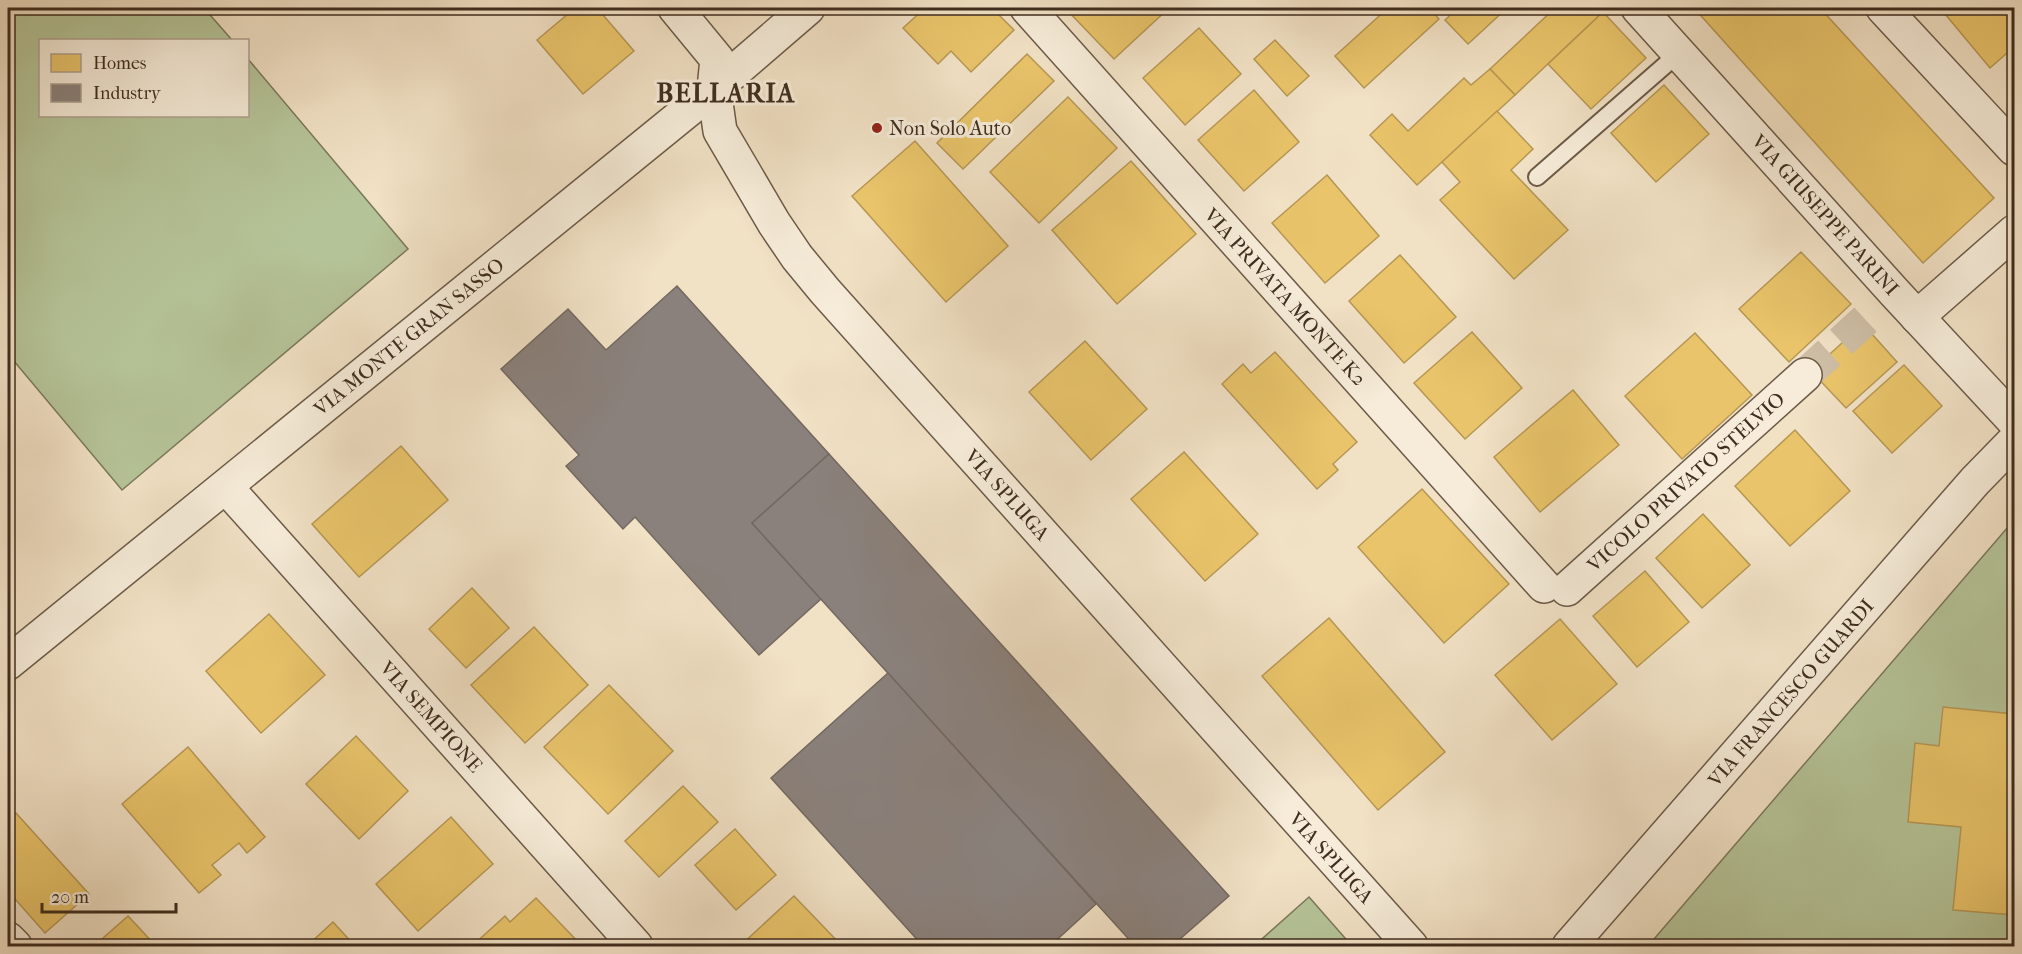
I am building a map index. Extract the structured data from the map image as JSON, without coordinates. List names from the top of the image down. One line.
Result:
{"streets":{"street":["VIA GIUSEPPE PARINI","VIA PRIVATA MONTE K2","VIA MONTE GRAN SASSO","VICOLO PRIVATO STELVIO","VIA SPLUGA","VIA FRANCESCO GUARDI","VIA SEMPIONE"]},"crossings":[["VIA PRIVATA MONTE K2","VICOLO PRIVATO STELVIO"],["VIA MONTE GRAN SASSO","VIA SPLUGA"],["VIA MONTE GRAN SASSO","VIA SEMPIONE"]],"districts":["BELLARIA"],"places":["Non Solo Auto"],"legend":["Homes","Industry"],"scale_bar":"20 m"}
